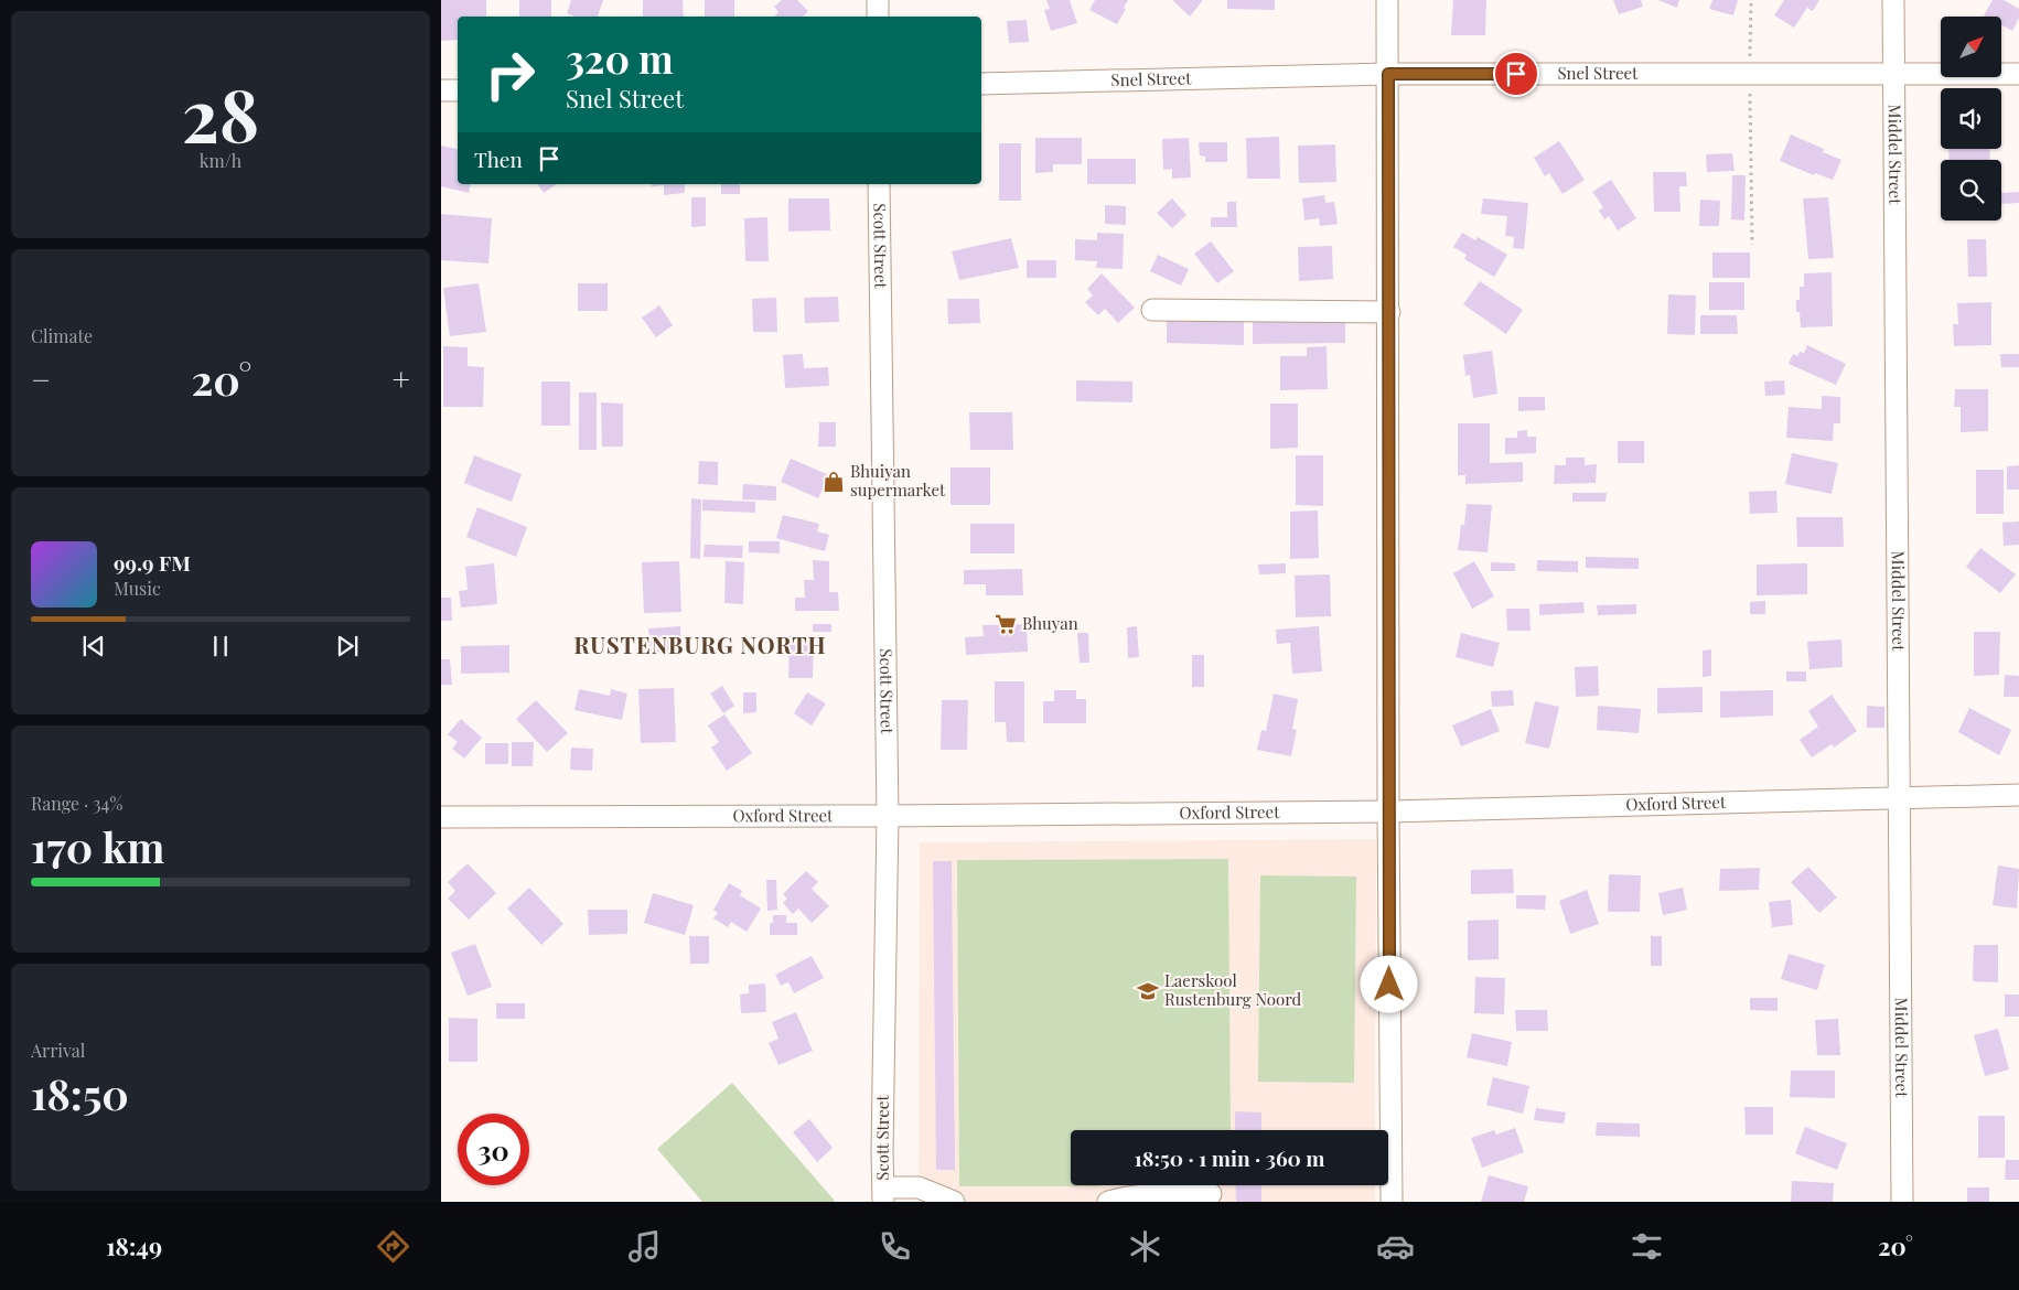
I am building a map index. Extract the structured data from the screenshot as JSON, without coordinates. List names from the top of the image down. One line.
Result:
{"streets":{"street":["Snel Street","Middel Street","Scott Street","Oxford Street"]},"crossings":[["Snel Street","Middel Street"],["Middel Street","Oxford Street"],["Scott Street","Oxford Street"]],"districts":["RUSTENBURG NORTH"],"places":{"shop":["Bhuiyan supermarket"],"supermarket":["Bhuyan"],"school or university":["Laerskool Rustenburg Noord"]},"north":"top right","page":{"tile":[["28","km/h"],"Climate",["Range · 34%","170 km"],["Arrival","18:50"]],"turn":["320 m","Snel Street"],"then":"Then","heat":["−","20°","+"],"song":["99.9 FM","Music"],"limit":"30","trip":"18:50 · 1 min · 360 m","tabs":["18:49","20°"]}}
